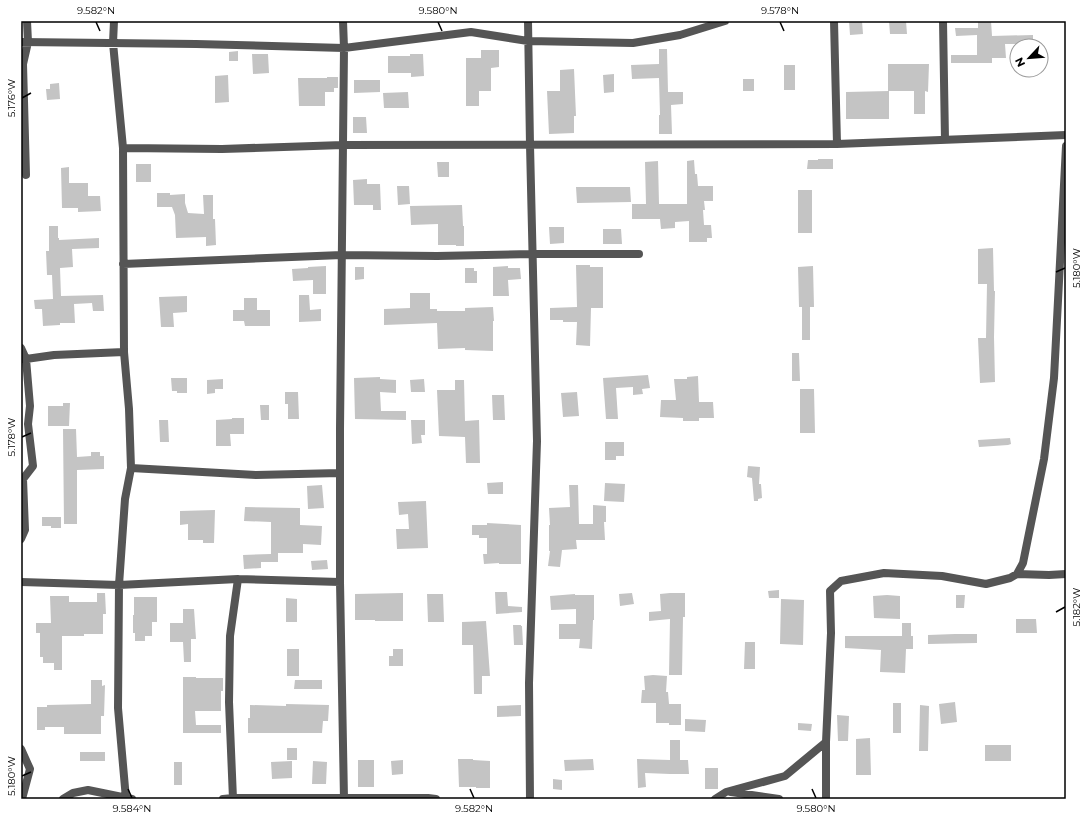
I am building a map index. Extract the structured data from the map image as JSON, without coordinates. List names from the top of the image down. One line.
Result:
{"north":"bottom left","coordinates":["9.582°N","9.580°N","9.578°N","5.176°W","5.180°W","5.178°W","5.182°W","9.584°N"]}
